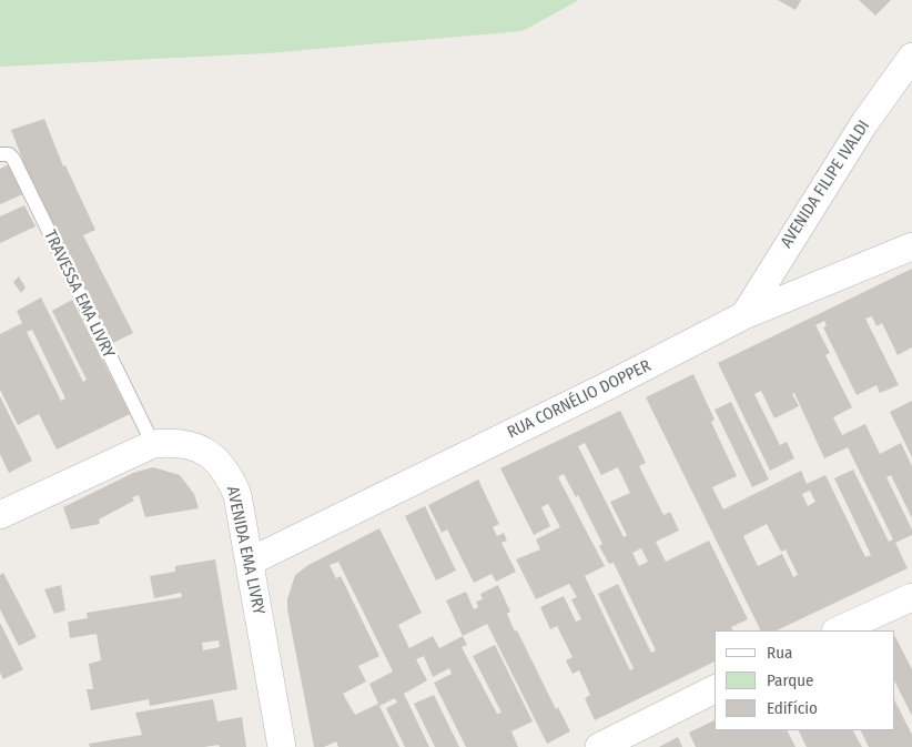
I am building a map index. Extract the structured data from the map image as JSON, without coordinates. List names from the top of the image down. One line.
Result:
{"streets":{"street":["AVENIDA FILIPE IVALDI","RUA CORNÉLIO DOPPER","AVENIDA EMA LIVRY"],"lane":["TRAVESSA EMA LIVRY"]},"crossings":[["AVENIDA FILIPE IVALDI","RUA CORNÉLIO DOPPER"],["TRAVESSA EMA LIVRY","AVENIDA EMA LIVRY"],["RUA CORNÉLIO DOPPER","AVENIDA EMA LIVRY"]],"legend":["Rua","Parque","Edifício"]}
